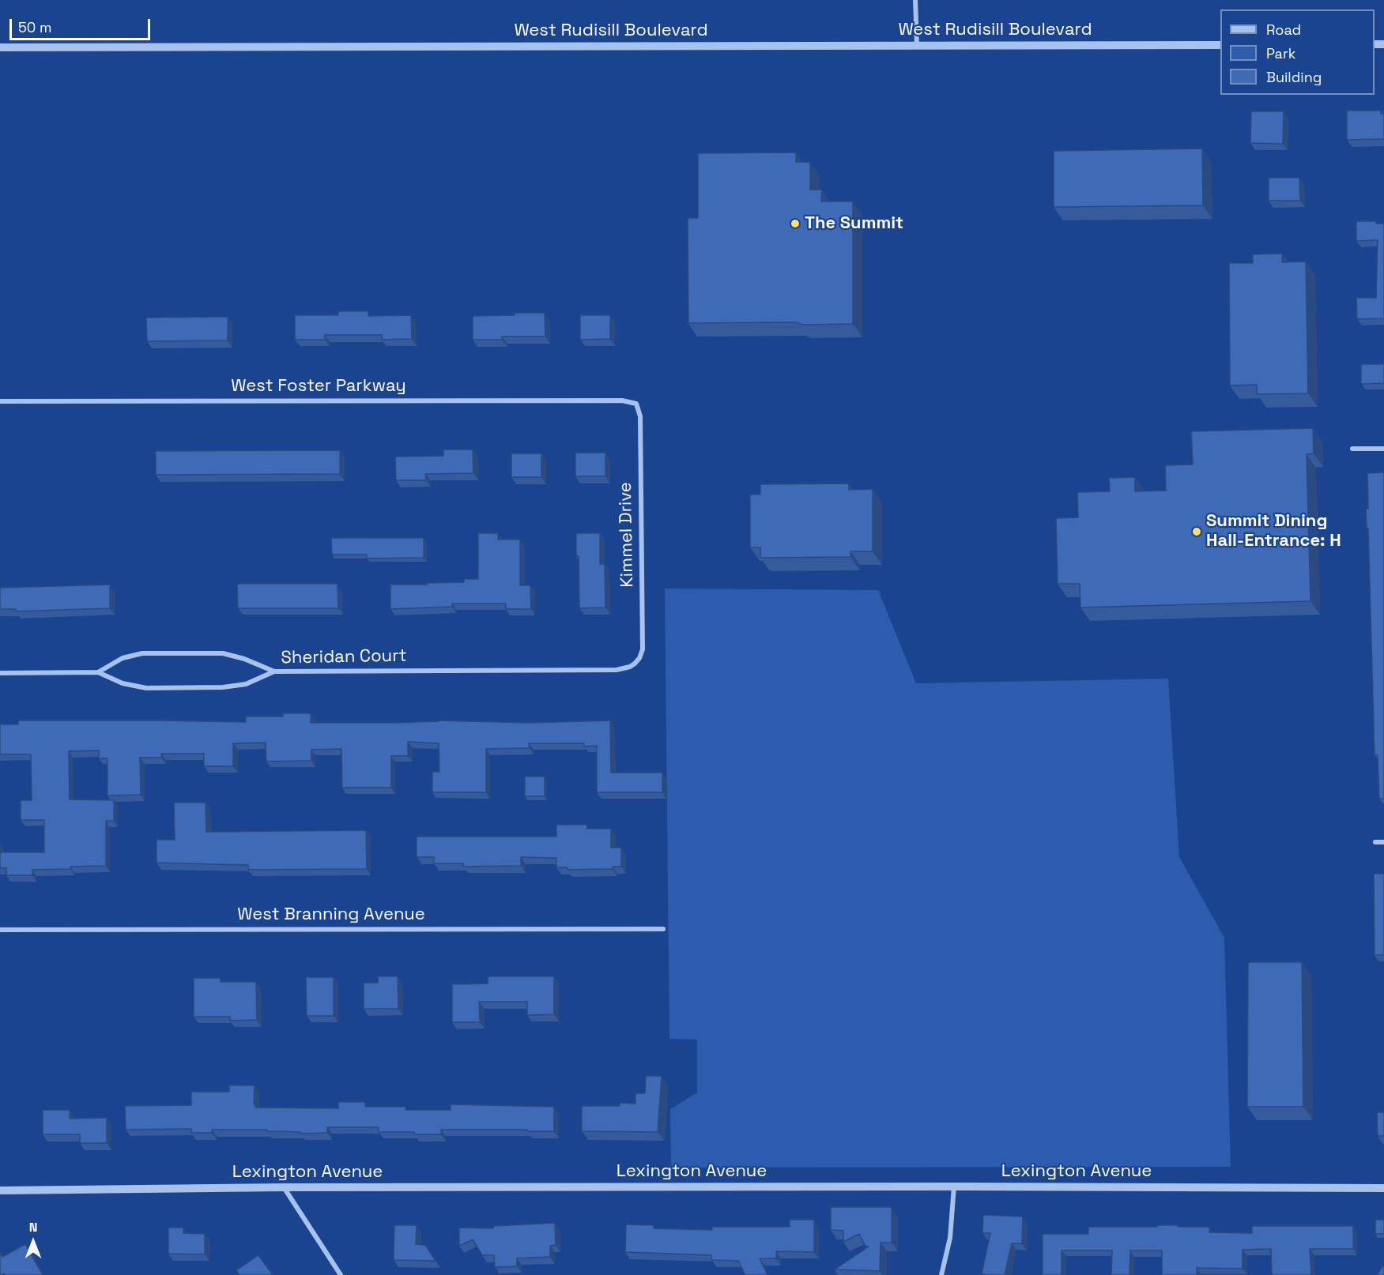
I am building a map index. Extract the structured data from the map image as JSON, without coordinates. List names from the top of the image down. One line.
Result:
{"streets":{"street":["West Rudisill Boulevard","West Foster Parkway","Kimmel Drive","Sheridan Court","West Branning Avenue","Lexington Avenue"]},"crossings":[["West Foster Parkway","Kimmel Drive"],["Kimmel Drive","Sheridan Court"]],"places":["The Summit","Summit Dining Hall-Entrance: H"],"legend":["Road","Park","Building"],"scale_bar":"50 m","north":"top"}
